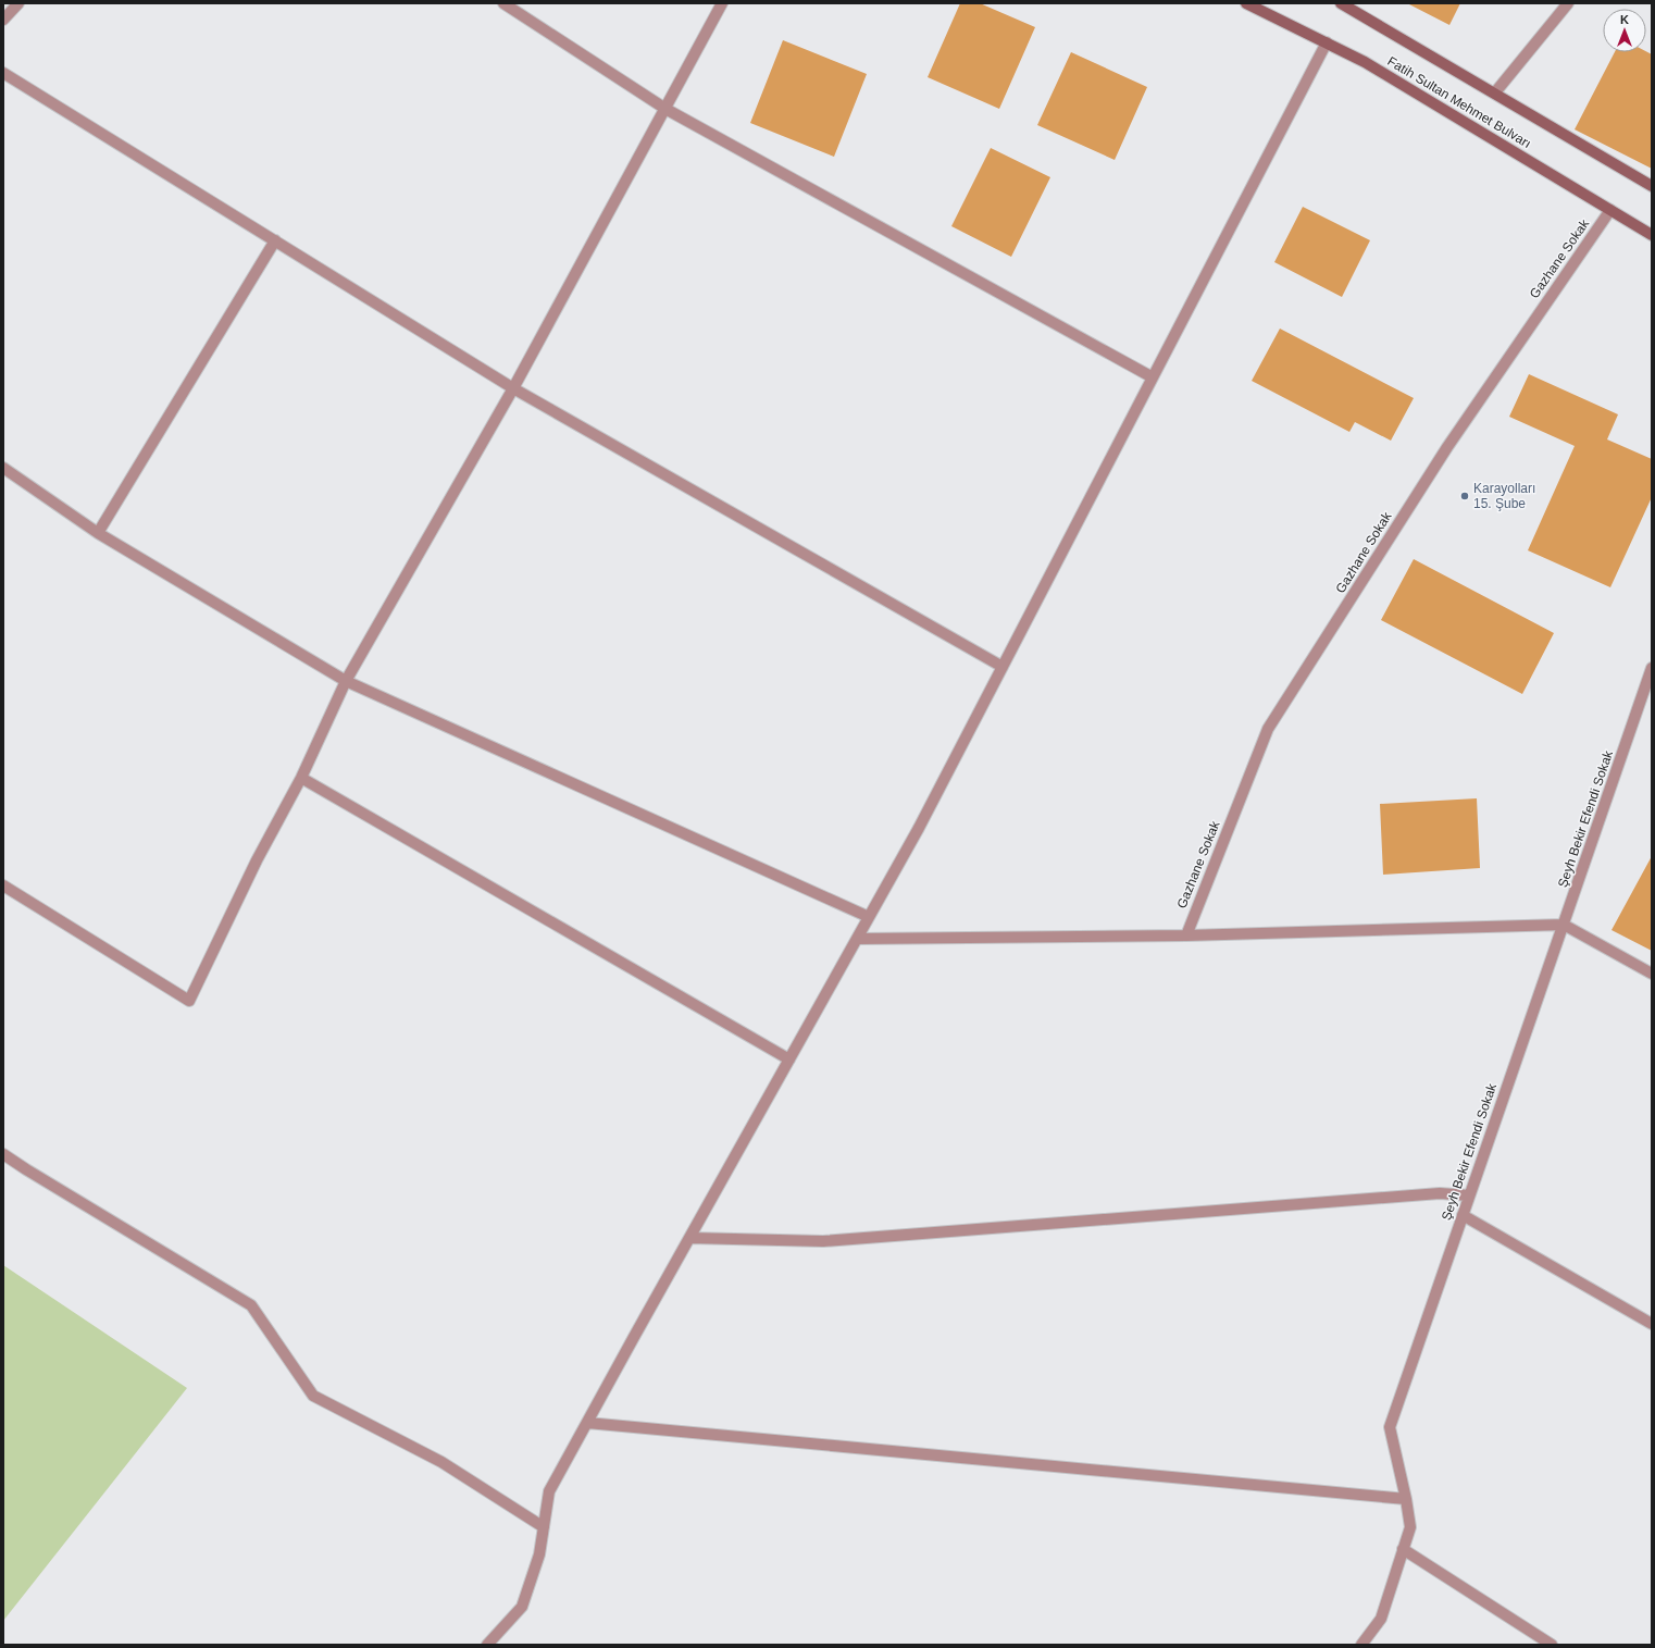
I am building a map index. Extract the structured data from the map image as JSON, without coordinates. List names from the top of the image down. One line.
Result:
{"streets":{"main road":["Fatih Sultan Mehmet Bulvarı"],"street":["Gazhane Sokak","Şeyh Bekir Efendi Sokak"]},"crossings":[["Fatih Sultan Mehmet Bulvarı","Gazhane Sokak"]],"places":["Karayolları 15. Şube"],"north":"top"}
